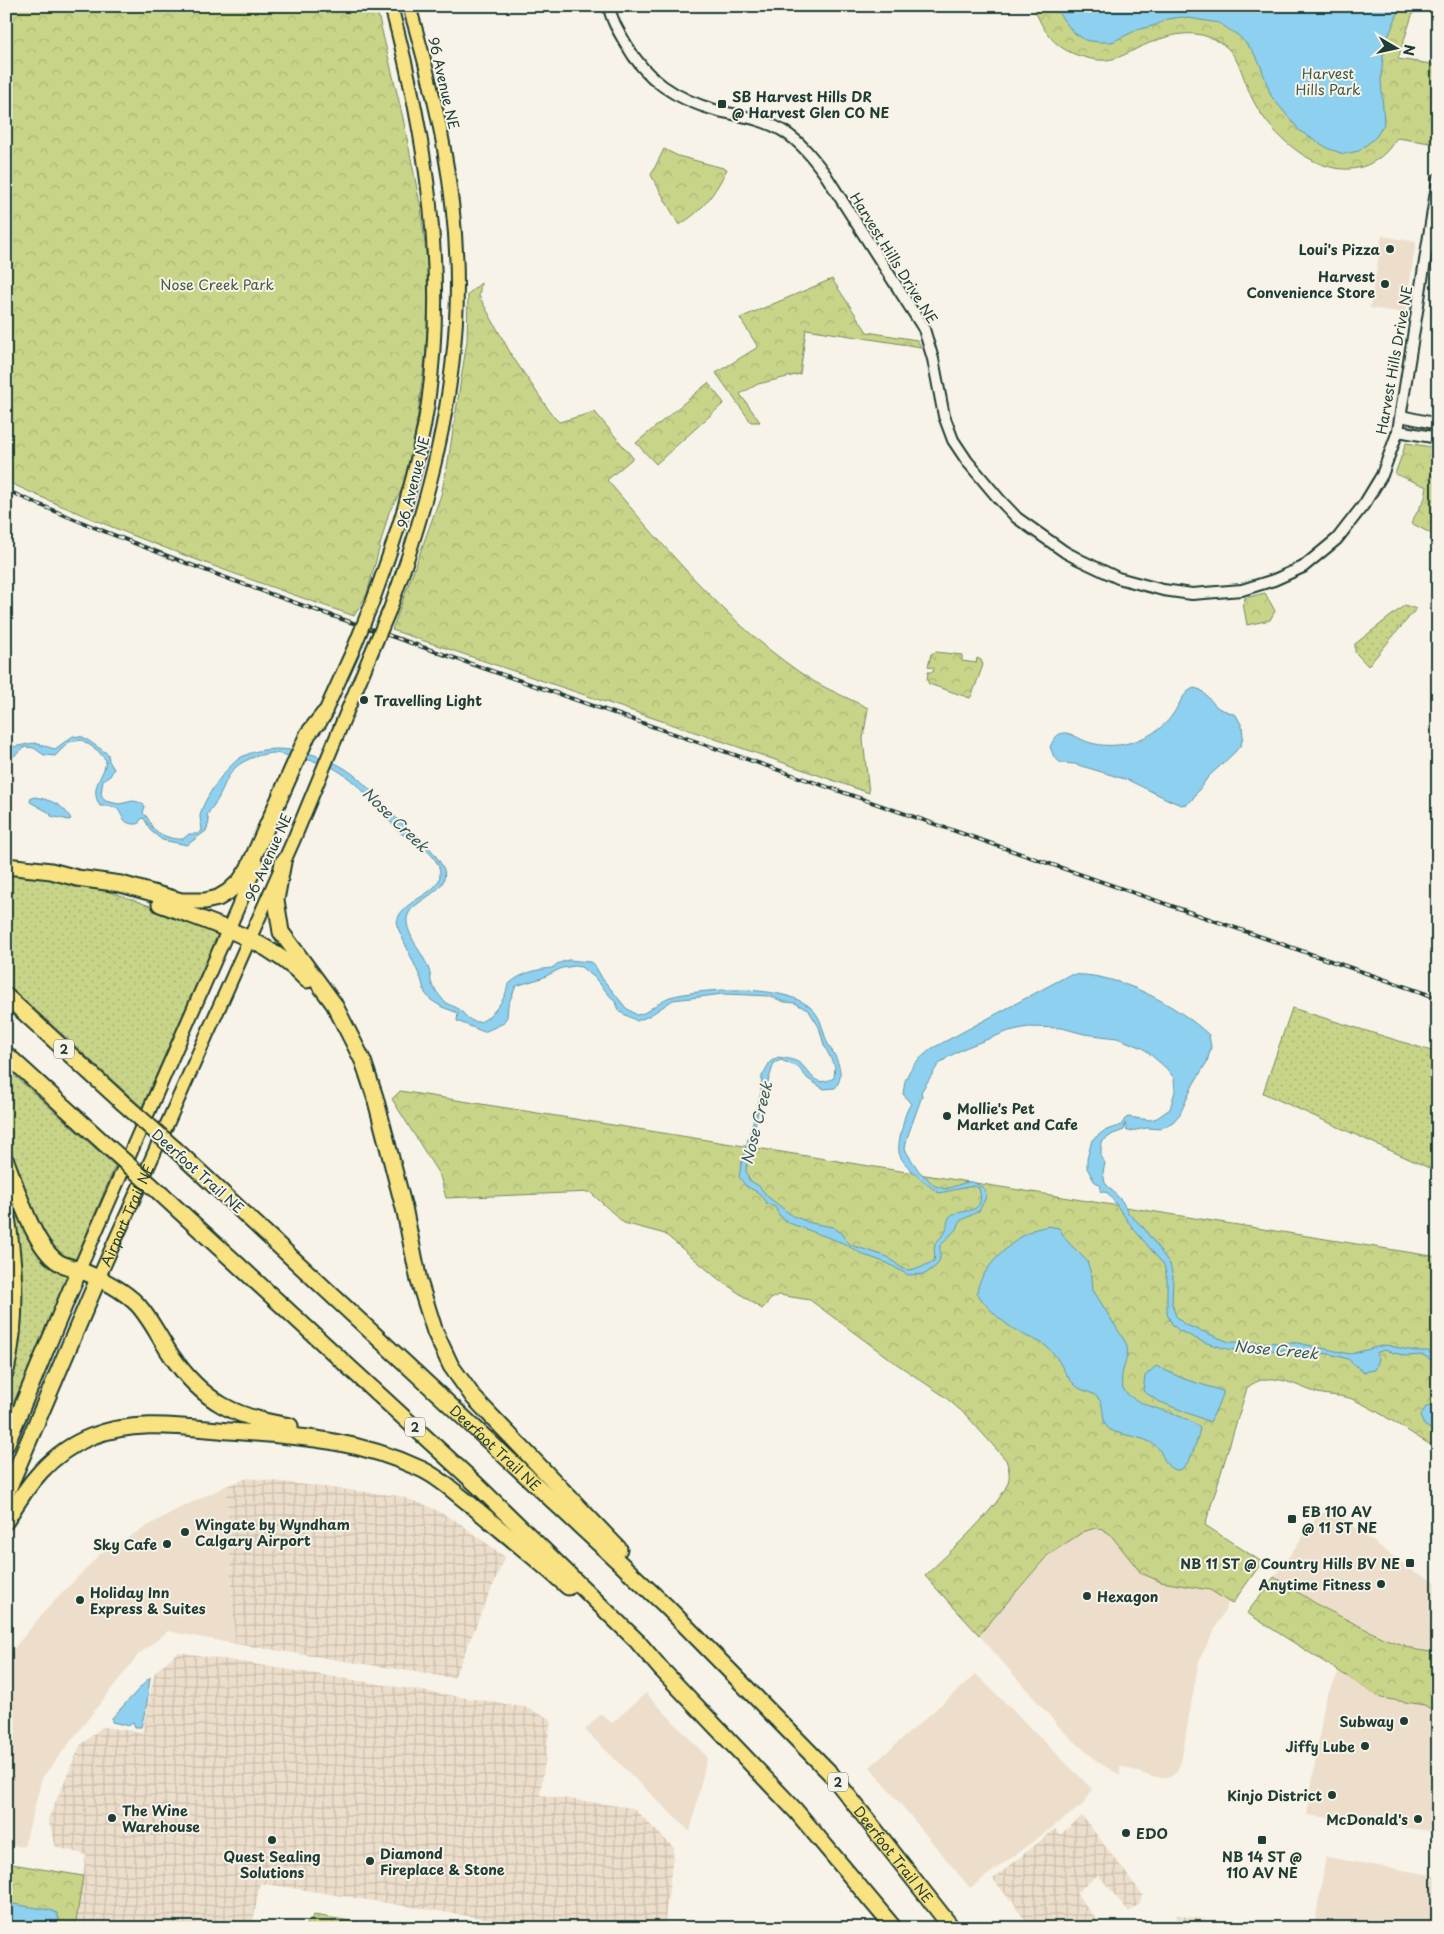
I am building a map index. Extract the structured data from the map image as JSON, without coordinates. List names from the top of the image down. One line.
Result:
{"streets":{"highway":["2","Deerfoot Trail NE","Airport Trail NE"],"main road":["96 Avenue NE"],"street":["Harvest Hills Drive NE"]},"crossings":[["96 Avenue NE","Airport Trail NE"]],"water":["Nose Creek"],"parks":["Harvest Hills Park","Nose Creek Park"],"places":{"transit":["SB Harvest Hills DR @ Harvest Glen CO NE","EB 110 AV @ 11 ST NE","NB 11 ST @ Country Hills BV NE","NB 14 ST @ 110 AV NE"],"other":["Loui's Pizza","Harvest Convenience Store","Travelling Light","Mollie's Pet Market and Cafe","Wingate by Wyndham Calgary Airport","Sky Cafe","Anytime Fitness","Hexagon","Holiday Inn Express & Suites","Subway","Jiffy Lube","Kinjo District","The Wine Warehouse","McDonald's","EDO","Quest Sealing Solutions","Diamond Fireplace & Stone"]},"north":"right"}
